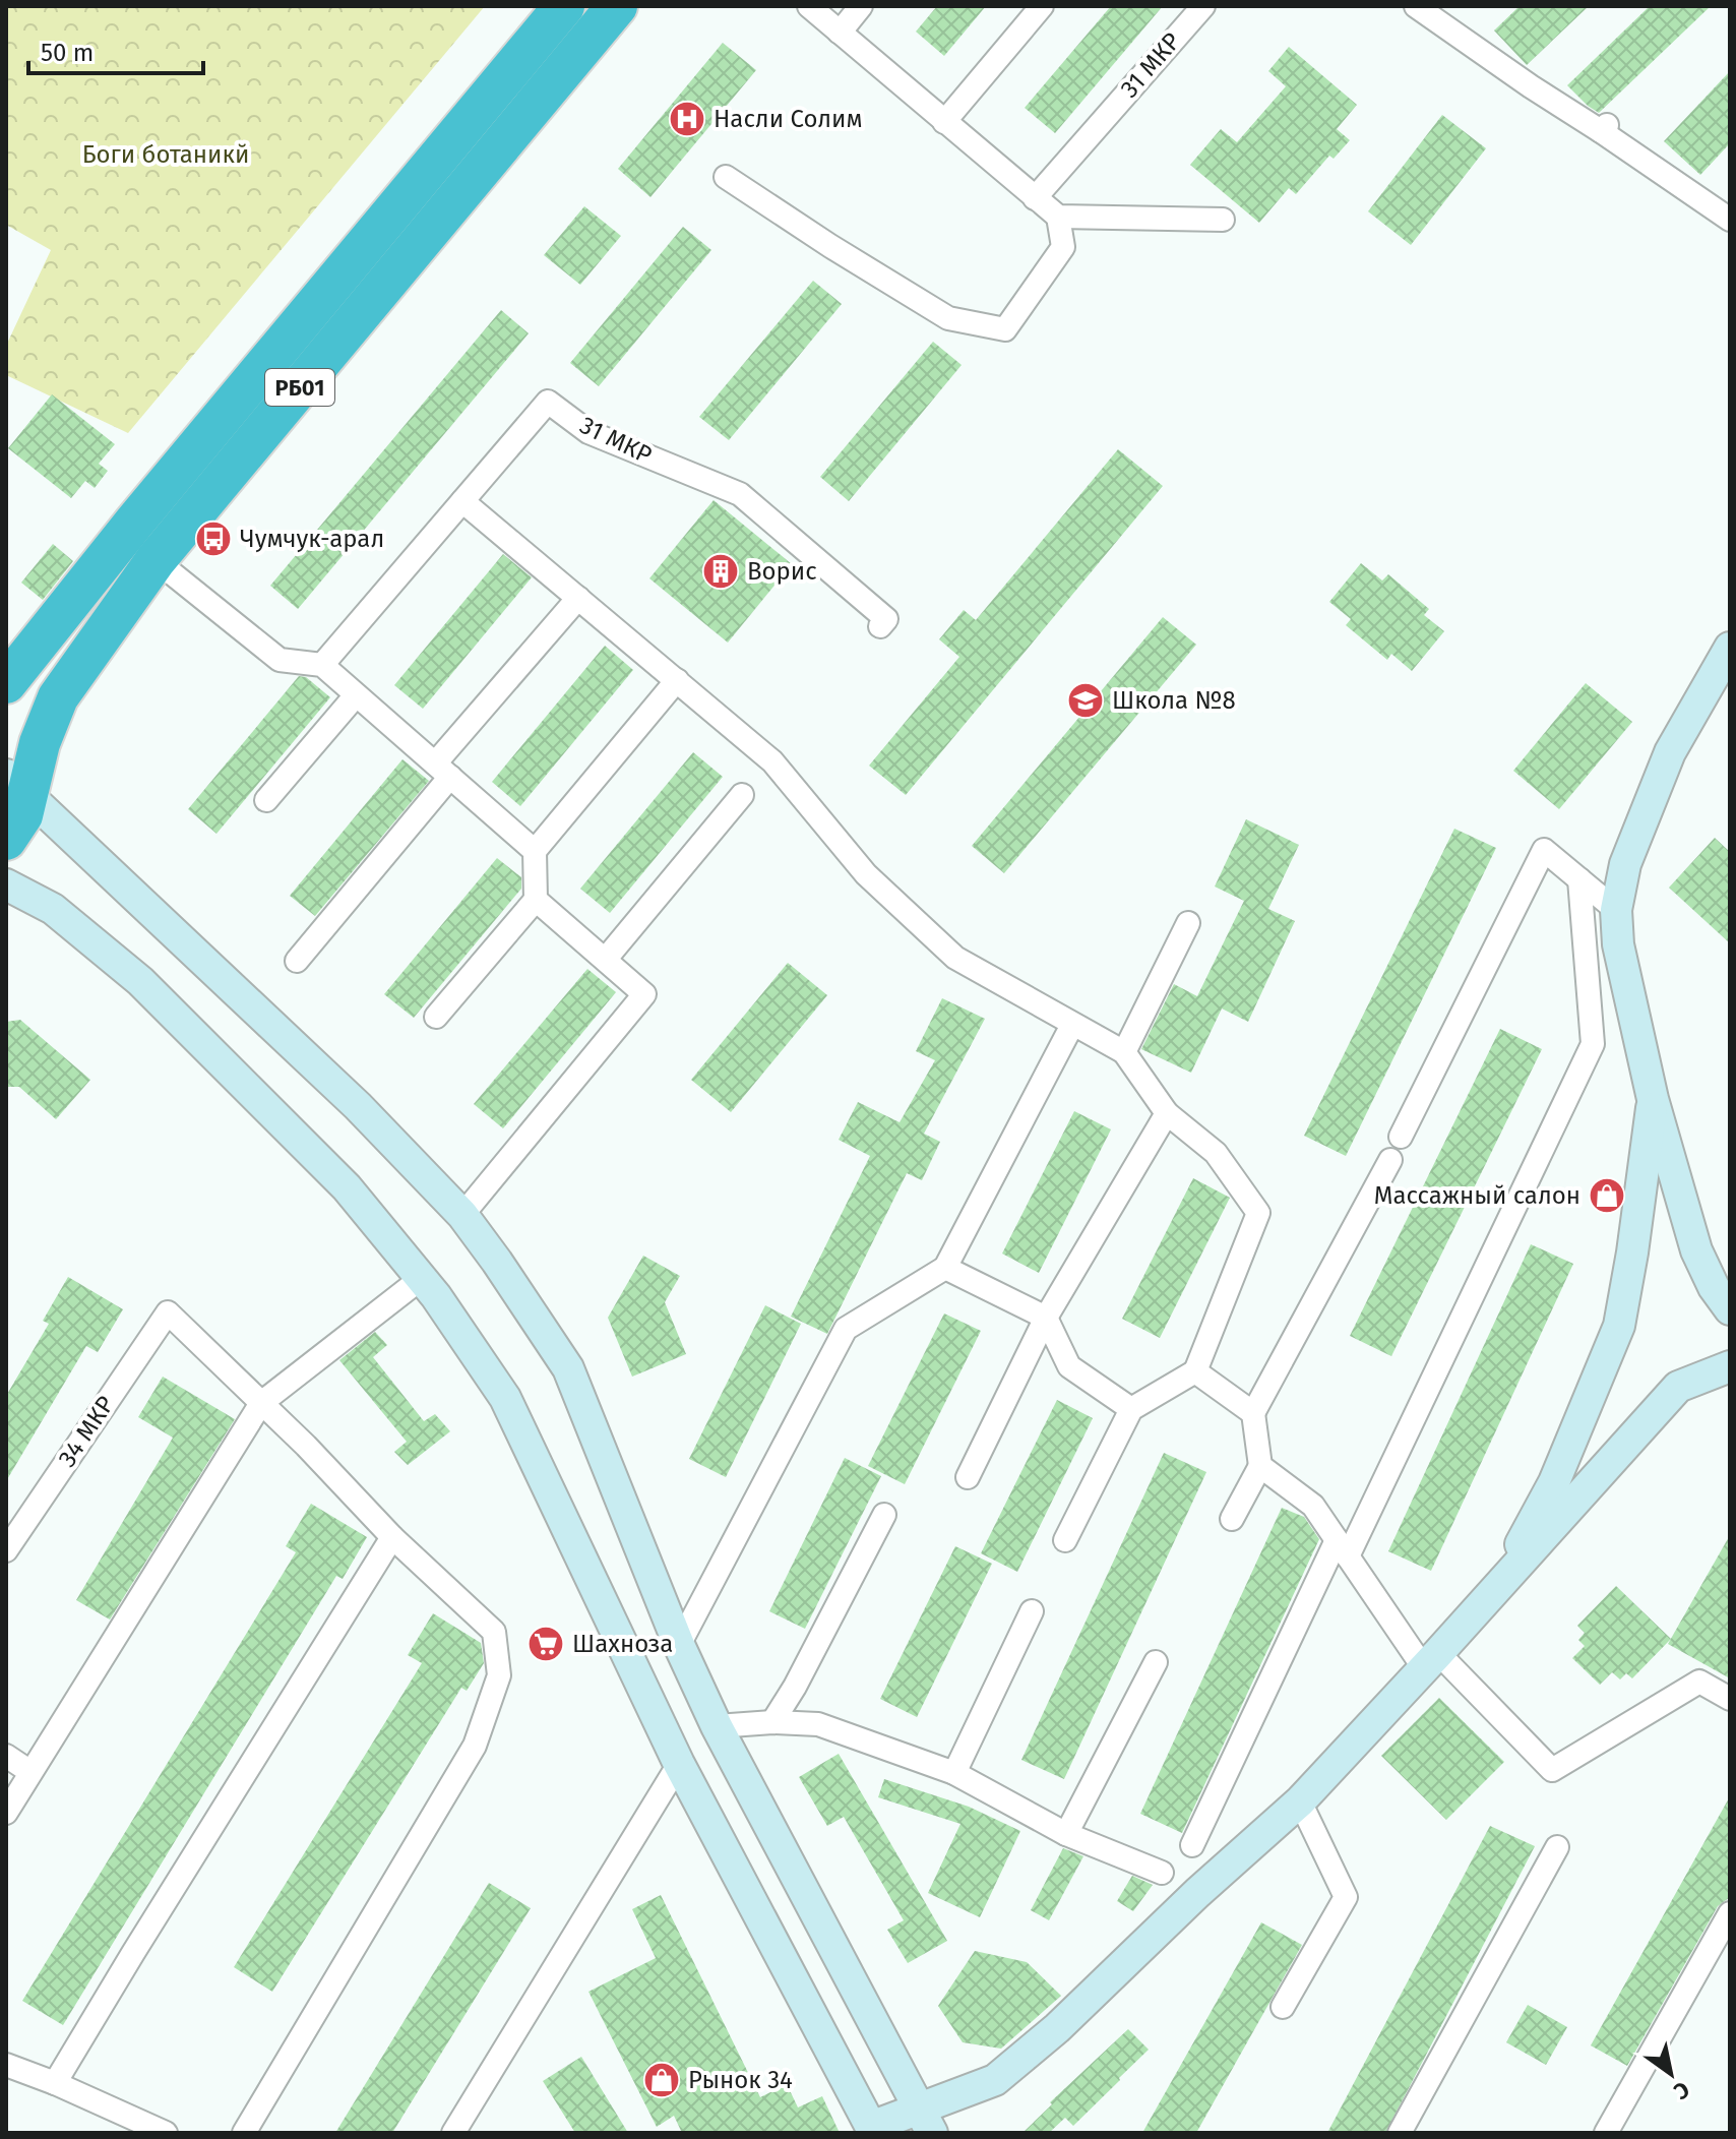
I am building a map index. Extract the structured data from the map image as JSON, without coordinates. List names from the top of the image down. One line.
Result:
{"streets":{"highway":["РБ01"],"street":["31 МКР","34 МКР"]},"parks":["Боги ботаникй"],"places":{"hospital":["Насли Солим"],"bus stop":["Чумчук-арал"],"building":["Ворис"],"school or university":["Школа №8"],"shop":["Массажный салон","Рынок 34"],"supermarket":["Шахноза"]},"scale_bar":"50 m","north":"bottom right"}
